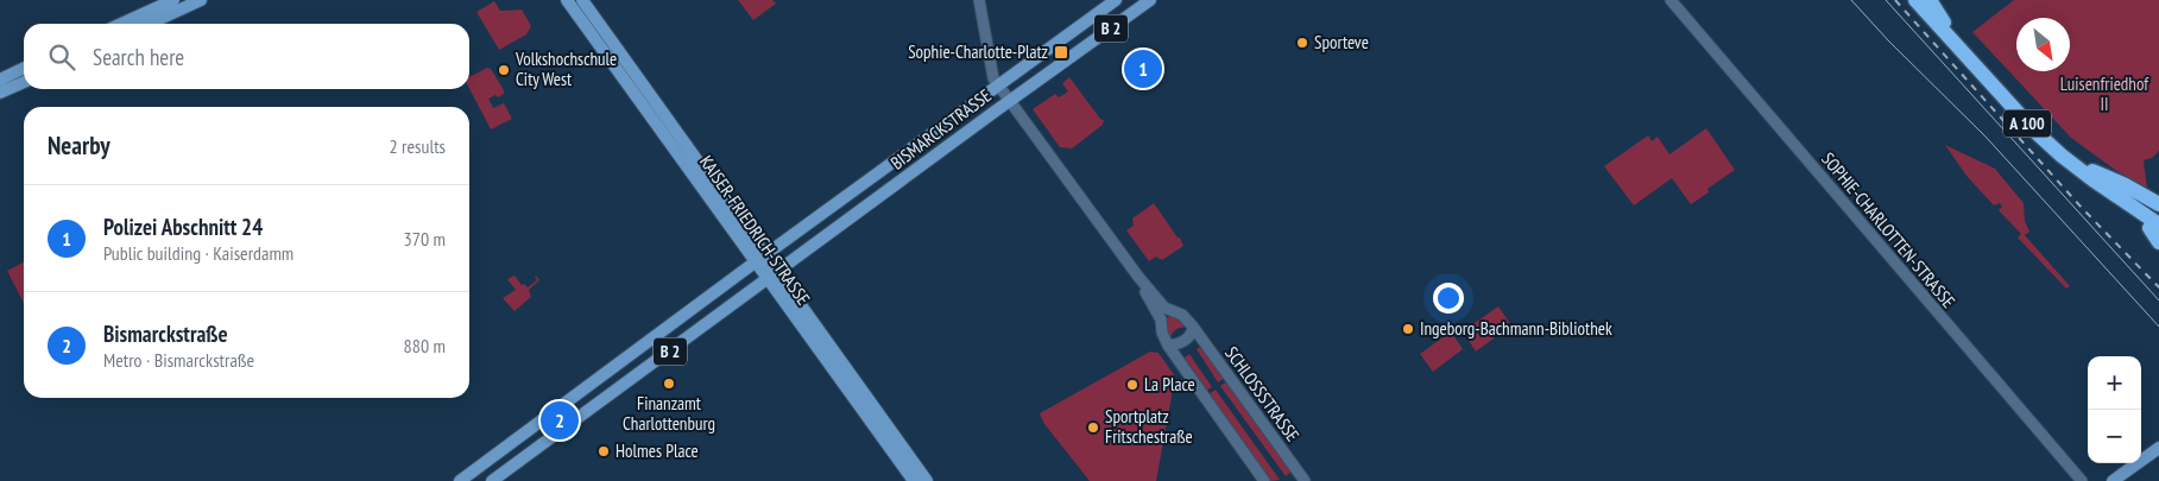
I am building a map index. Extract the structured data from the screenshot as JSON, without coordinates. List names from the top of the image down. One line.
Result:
{"streets":{"highway":["A 100"],"main road":["B 2","BISMARCKSTRASSE","KAISER-FRIEDRICH-STRASSE"],"street":["SOPHIE-CHARLOTTEN-STRASSE","SCHLOSSSTRASSE"]},"crossings":[["B 2","BISMARCKSTRASSE"],["B 2","SCHLOSSSTRASSE"],["BISMARCKSTRASSE","KAISER-FRIEDRICH-STRASSE"],["BISMARCKSTRASSE","SCHLOSSSTRASSE"]],"parks":["Luisenfriedhof II"],"places":{"other":["Sporteve","Volkshochschule City West","Ingeborg-Bachmann-Bibliothek","Finanzamt Charlottenburg","La Place","Sportplatz Fritschestraße","Holmes Place"],"transit":["Sophie-Charlotte-Platz"]},"north":"bottom right","page":{"search":"Search here","pins":["1","2"],"heading":["Nearby","2 results"],"list":[{"mark":"1","name":"Polizei Abschnitt 24","note":"Public building · Kaiserdamm","value":"370 m"},{"mark":"2","name":"Bismarckstraße","note":"Metro · Bismarckstraße","value":"880 m"}],"map_buttons":["+","−"]}}
